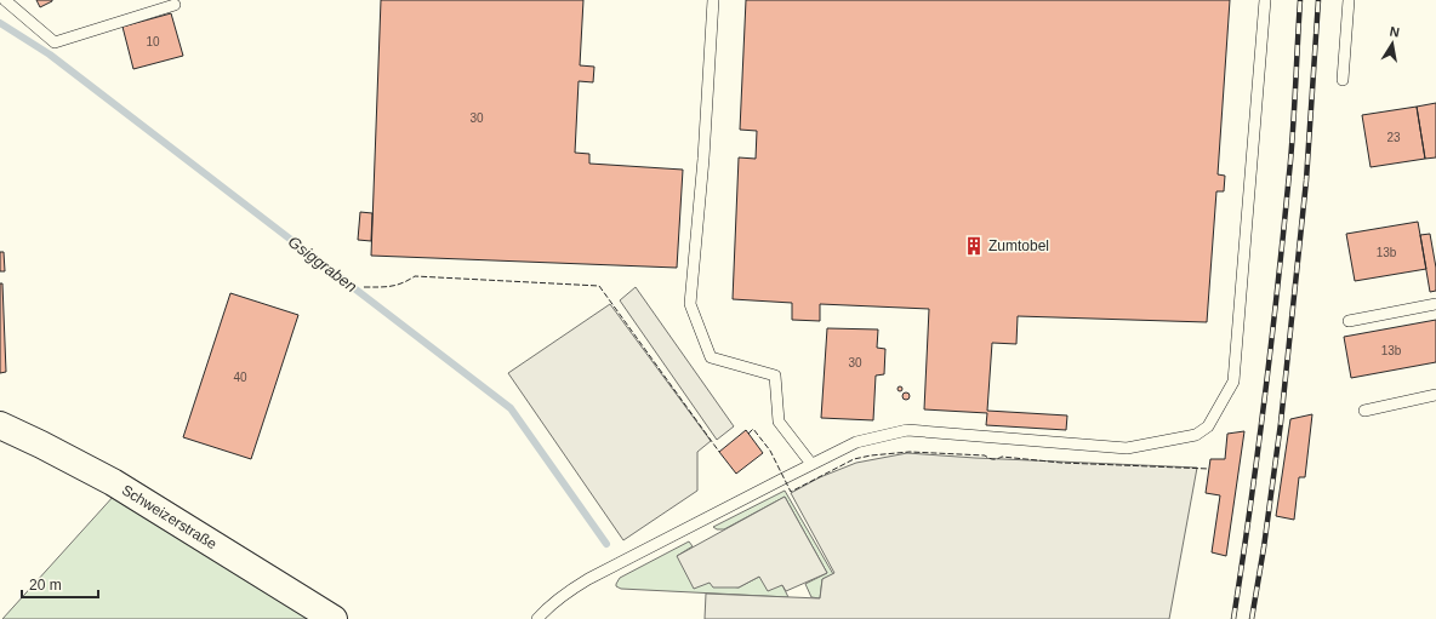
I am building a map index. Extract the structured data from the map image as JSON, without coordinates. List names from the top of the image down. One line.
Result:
{"streets":{"street":["Schweizerstraße"]},"water":["Gsiggraben"],"places":{"building":["Zumtobel"]},"house_numbers":["10","30","23","13b","13b","30","40"],"scale_bar":"20 m","north":"top"}
